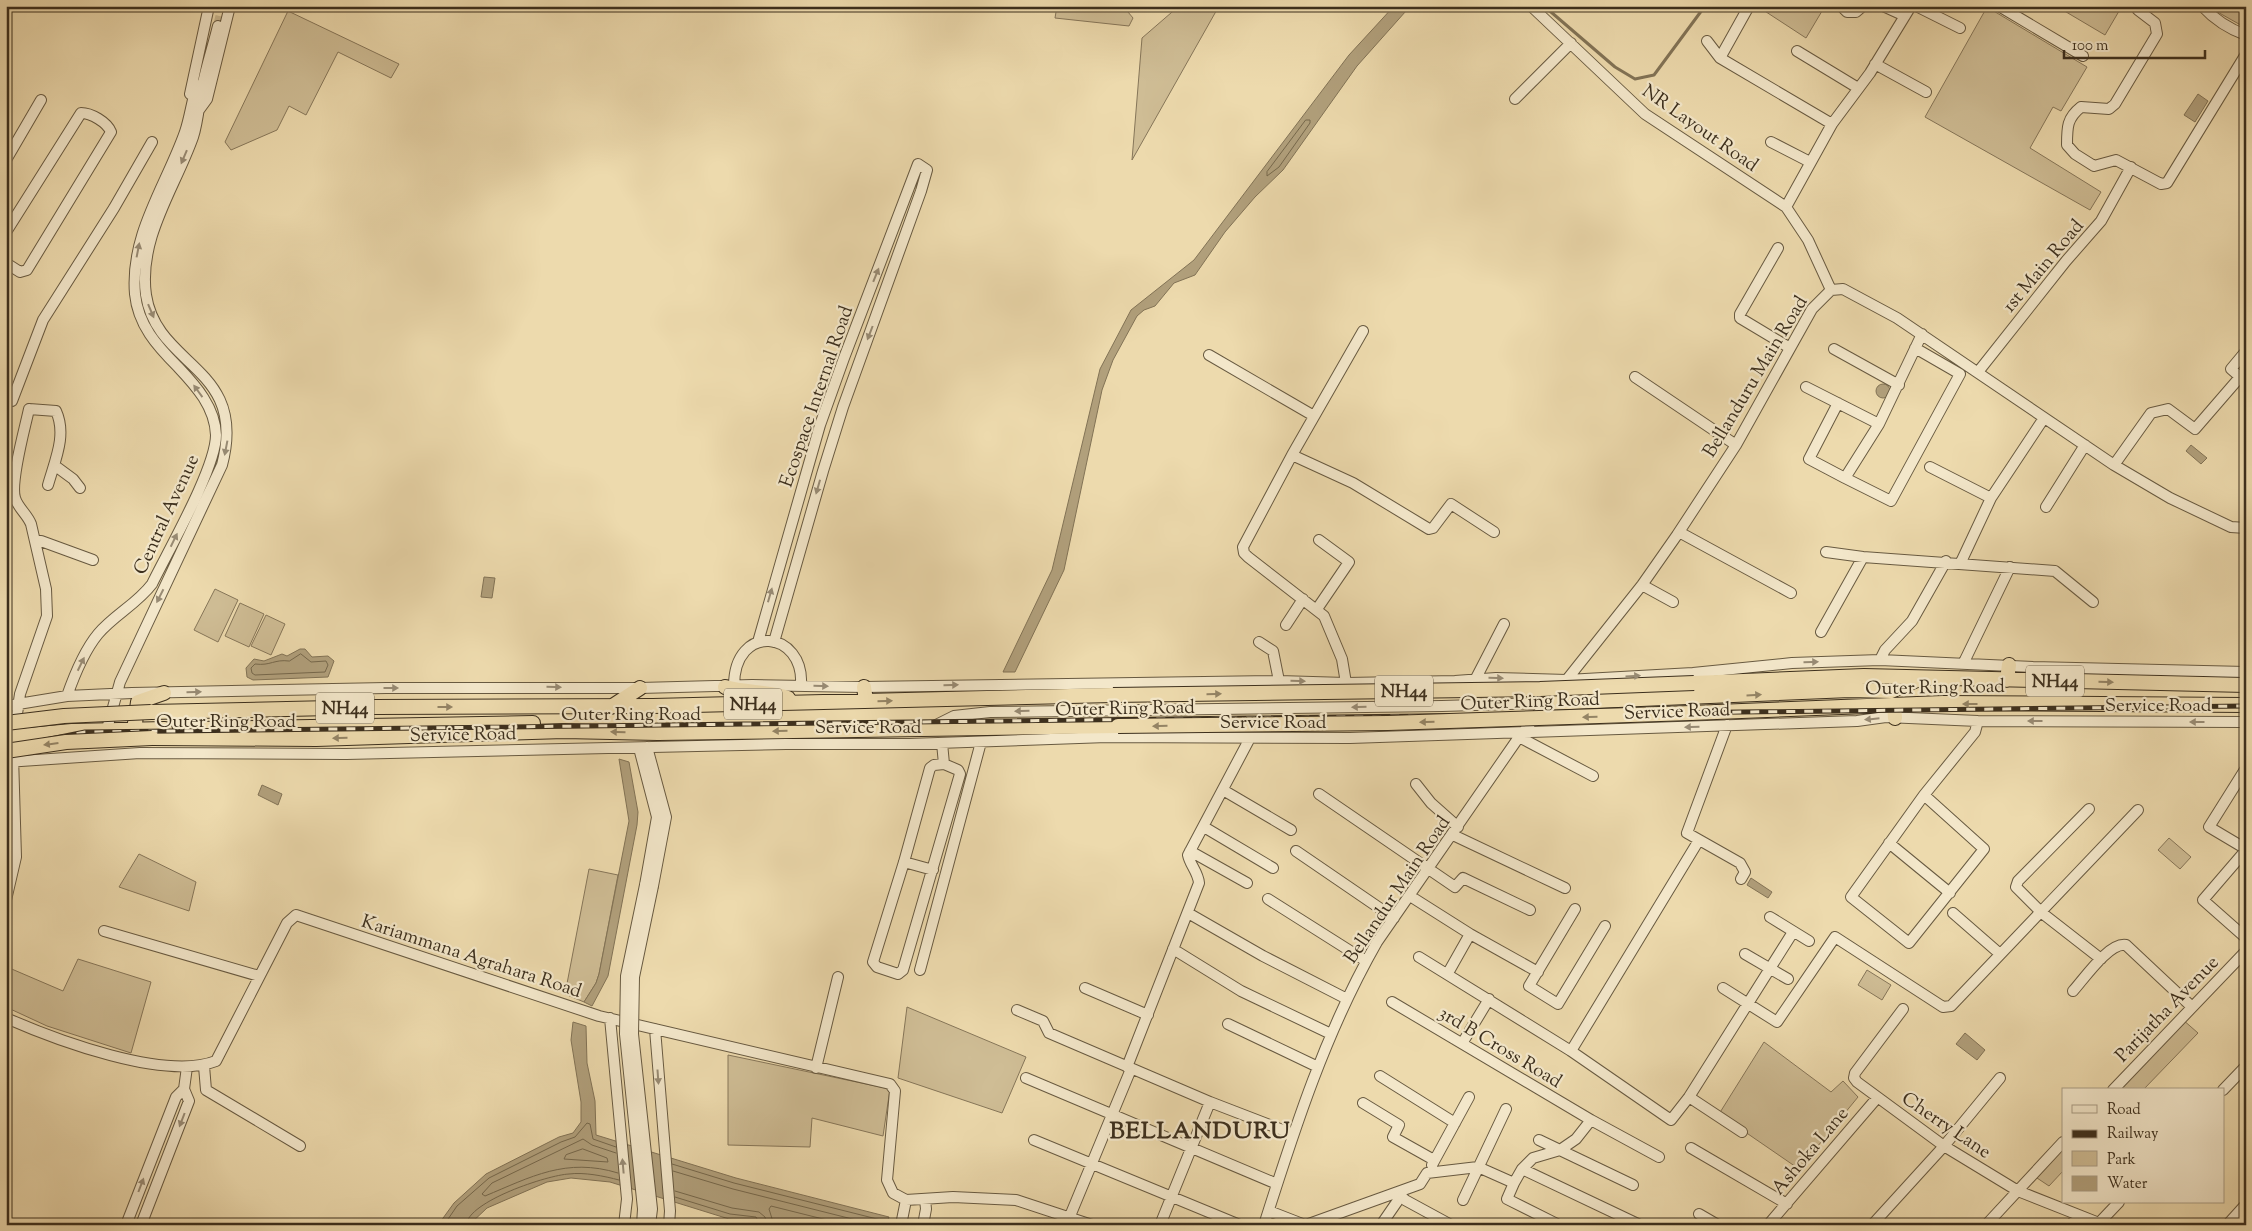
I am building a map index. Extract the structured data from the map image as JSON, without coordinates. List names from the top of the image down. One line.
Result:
{"streets":{"highway":["NH44","Outer Ring Road"],"street":["NR Layout Road","1st Main Road","Bellanduru Main Road","Ecospace Internal Road","Central Avenue","Service Road","Bellandur Main Road","Kariammana Agrahara Road","Parijatha Avenue","3rd B Cross Road","Cherry Lane","Ashoka Lane"]},"crossings":[["NR Layout Road","Bellanduru Main Road"],["1st Main Road","Bellanduru Main Road"],["Bellanduru Main Road","Bellandur Main Road"],["Central Avenue","Service Road"],["Outer Ring Road","Service Road"],["Service Road","Bellandur Main Road"],["Cherry Lane","Ashoka Lane"]],"districts":["BELLANDURU"],"legend":["Road","Railway","Park","Water"],"scale_bar":"100 m"}
